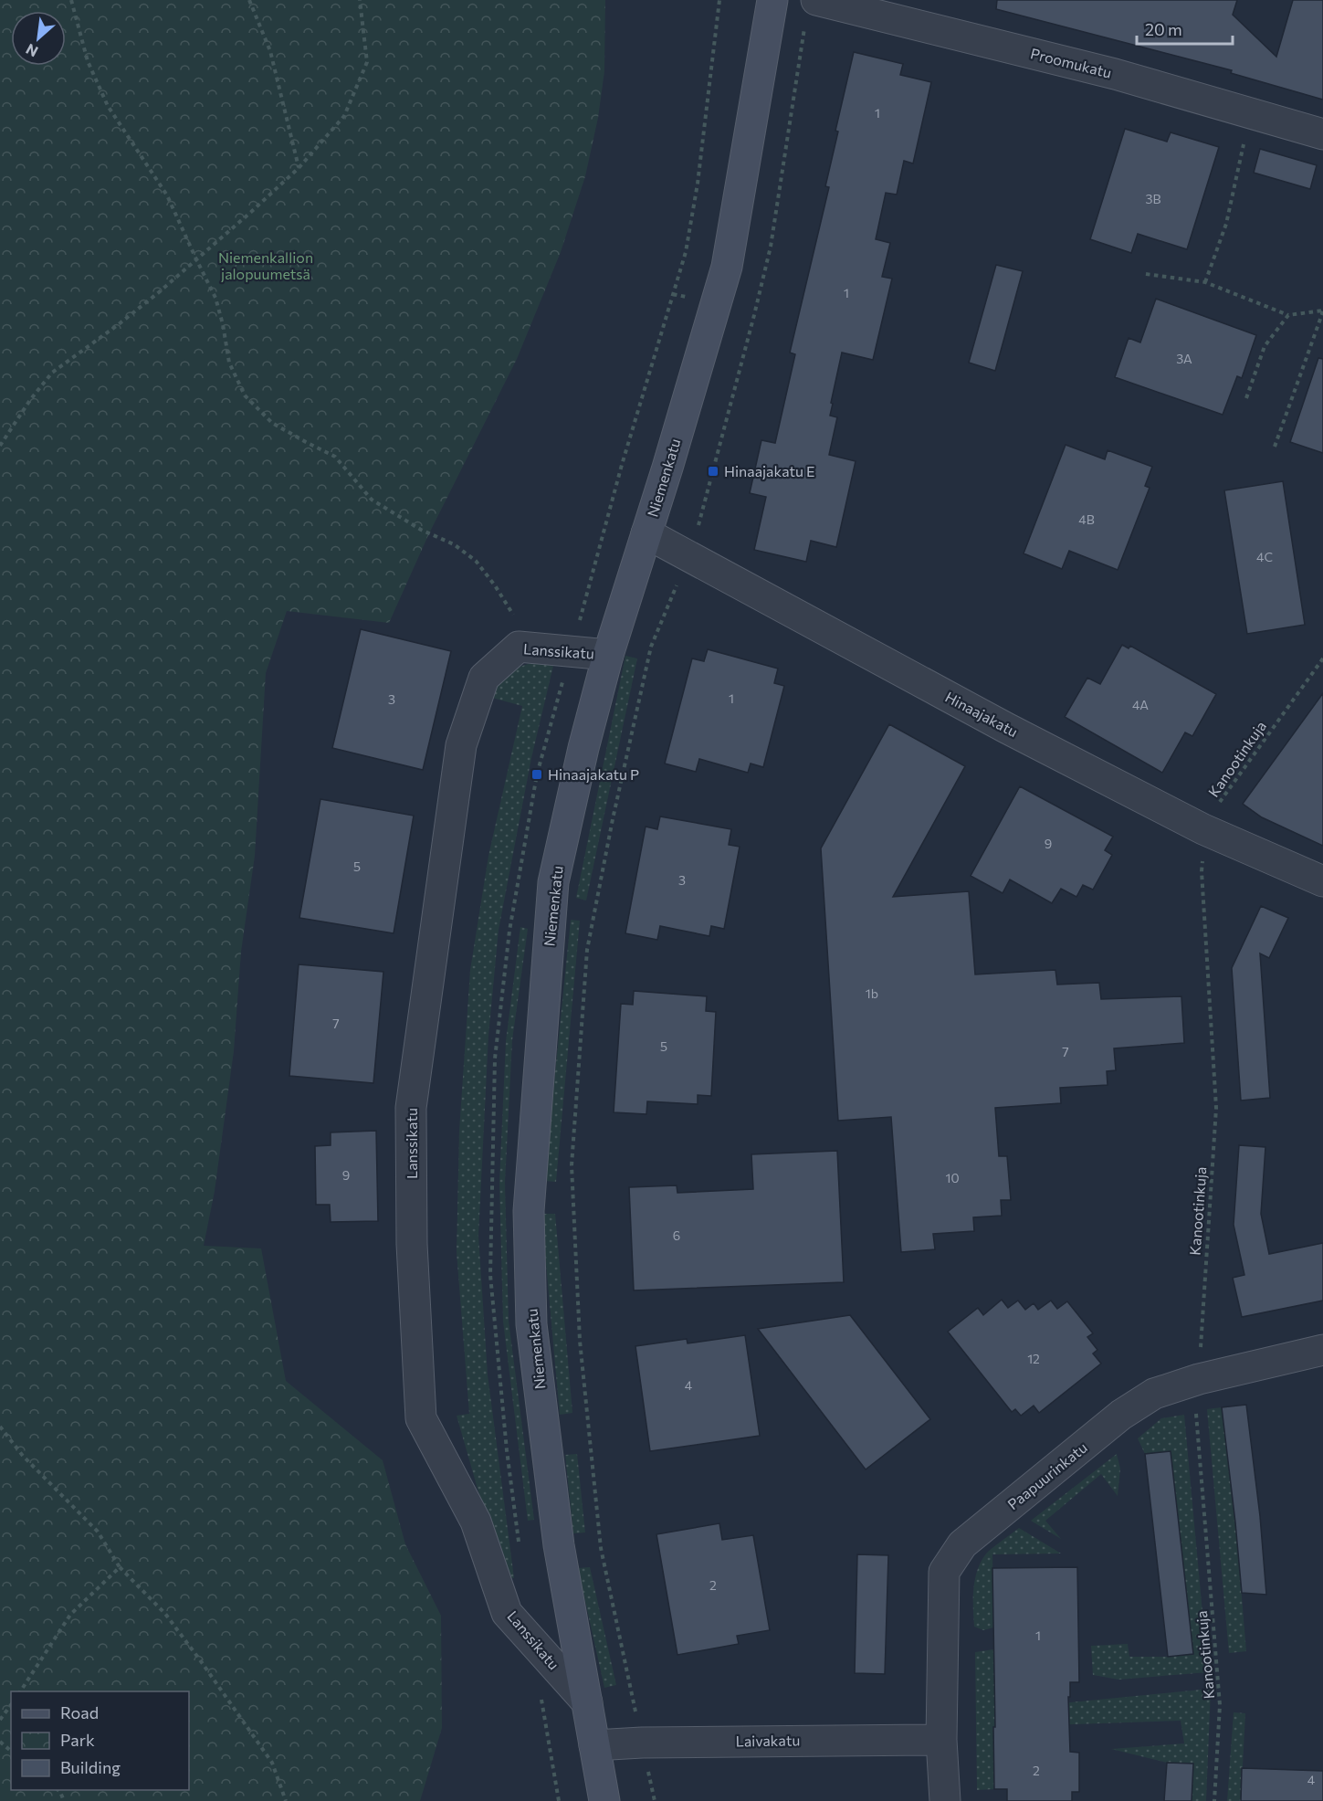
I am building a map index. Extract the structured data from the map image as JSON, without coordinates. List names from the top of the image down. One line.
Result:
{"streets":{"street":["Proomukatu","Niemenkatu","Lanssikatu","Hinaajakatu","Paapuurinkatu","Laivakatu"],"path":["Kanootinkuja"]},"crossings":[["Niemenkatu","Lanssikatu"],["Niemenkatu","Hinaajakatu"],["Niemenkatu","Laivakatu"],["Hinaajakatu","Kanootinkuja"],["Kanootinkuja","Paapuurinkatu"],["Paapuurinkatu","Laivakatu"]],"parks":["Niemenkallion jalopuumetsä"],"places":{"transit":["Hinaajakatu E","Hinaajakatu P"]},"house_numbers":["1","3B","1","3A","4B","4C","1","3","4A","9","5","3","1b","7","5","7","9","10","6","12","4","2","1","2","4"],"legend":["Road","Park","Building"],"scale_bar":"20 m","north":"bottom left"}
